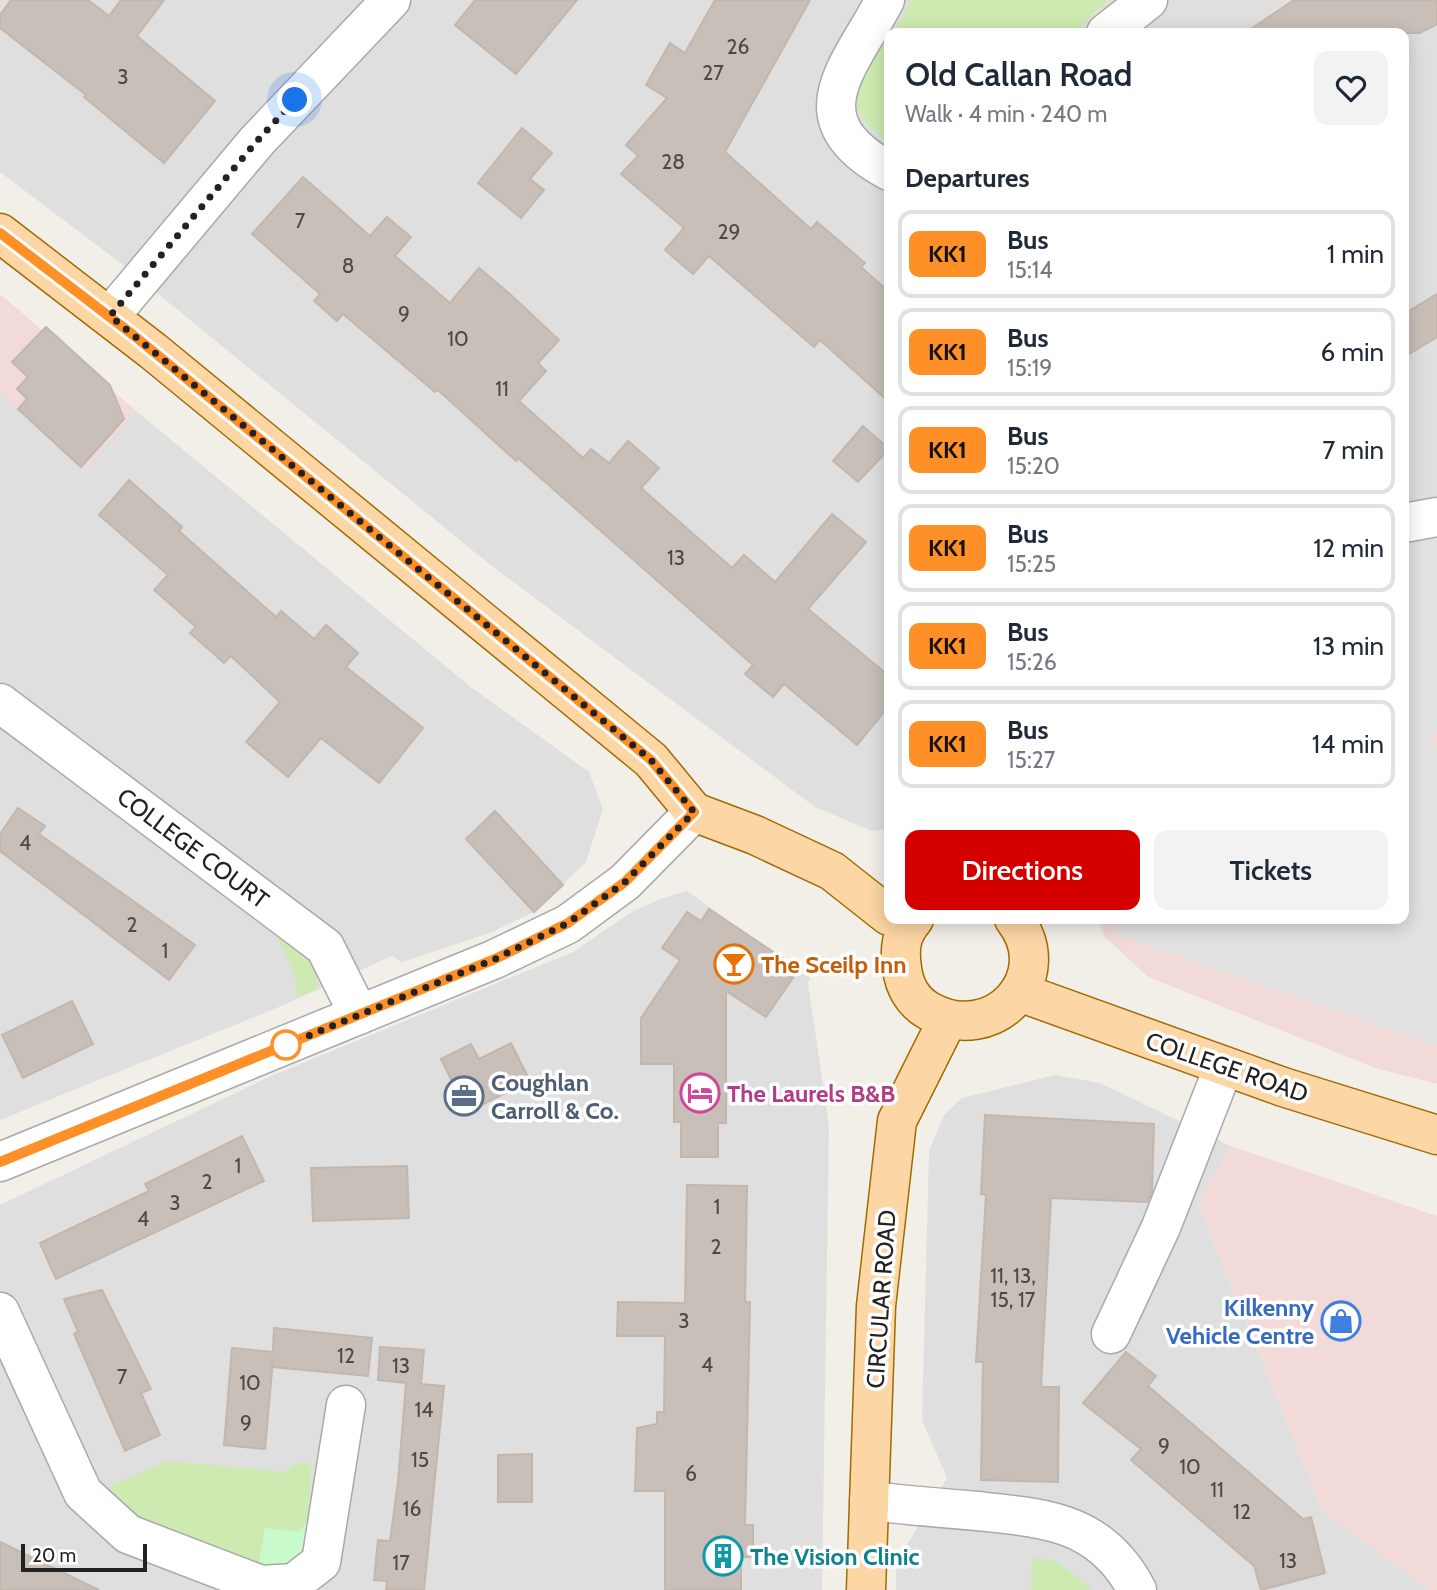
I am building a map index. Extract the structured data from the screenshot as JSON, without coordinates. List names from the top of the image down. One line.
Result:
{"streets":{"main road":["COLLEGE ROAD","CIRCULAR ROAD"],"street":["COLLEGE COURT"]},"places":{"bar":["The Sceilp Inn"],"hotel":["The Laurels B&B"],"office":["Coughlan Carroll & Co."],"shop":["Kilkenny Vehicle Centre"],"building":["The Vision Clinic"]},"lines":["bus line KK1"],"house_numbers":["26","27","3","28","7","29","8","9","10","11","13","4","2","1","1","2","3","1","4","2","11, 13, 15, 17","3","12","4","13","7","10","14","9","9","15","10","6","11","16","12","13","17"],"scale_bar":"20 m","page":{"heading":[["Old Callan Road","Walk · 4 min · 240 m"],"Departures"],"list":[{"mark":"KK1","name":"Bus","note":"15:14","value":"1 min"},{"mark":"KK1","name":"Bus","note":"15:19","value":"6 min"},{"mark":"KK1","name":"Bus","note":"15:20","value":"7 min"},{"mark":"KK1","name":"Bus","note":"15:25","value":"12 min"},{"mark":"KK1","name":"Bus","note":"15:26","value":"13 min"},{"mark":"KK1","name":"Bus","note":"15:27","value":"14 min"}],"buttons":["Directions","Tickets"],"scale":"20 m"}}
